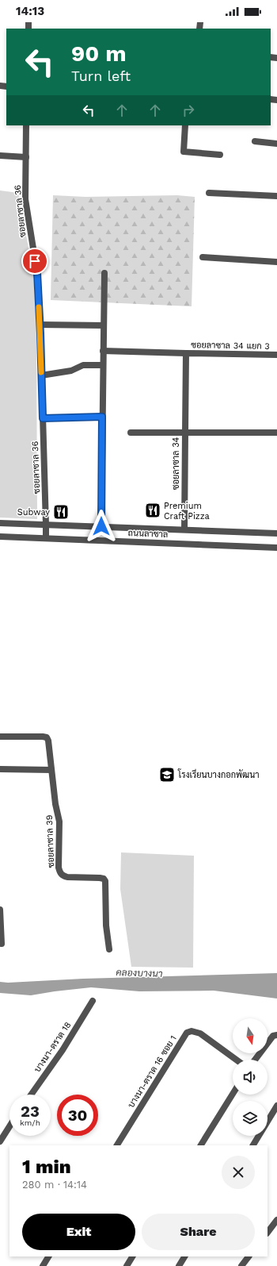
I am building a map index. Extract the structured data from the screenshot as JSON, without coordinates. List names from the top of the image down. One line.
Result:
{"streets":{"street":["ซอยลาซาล 36","ซอยลาซาล 34 แยก 3","ซอยลาซาล 34","ถนนลาซาล","ซอยลาซาล 39","บางนา-ตราด 18","บางนา-ตราด 16 ซอย 1"]},"crossings":[["ซอยลาซาล 36","ถนนลาซาล"],["ซอยลาซาล 34 แยก 3","ซอยลาซาล 34"],["ซอยลาซาล 34","ถนนลาซาล"]],"water":["คลองบางนา"],"places":{"restaurant":["Premium Craft Pizza","Subway"],"school or university":["โรงเรียนบางกอกพัฒนา"]},"north":"bottom","page":{"status":"14:13","turn":["90 m","Turn left"],"speed":"23 km/h","limit":"30","heading":["1 min","280 m · 14:14"],"buttons":["Exit","Share"]}}
